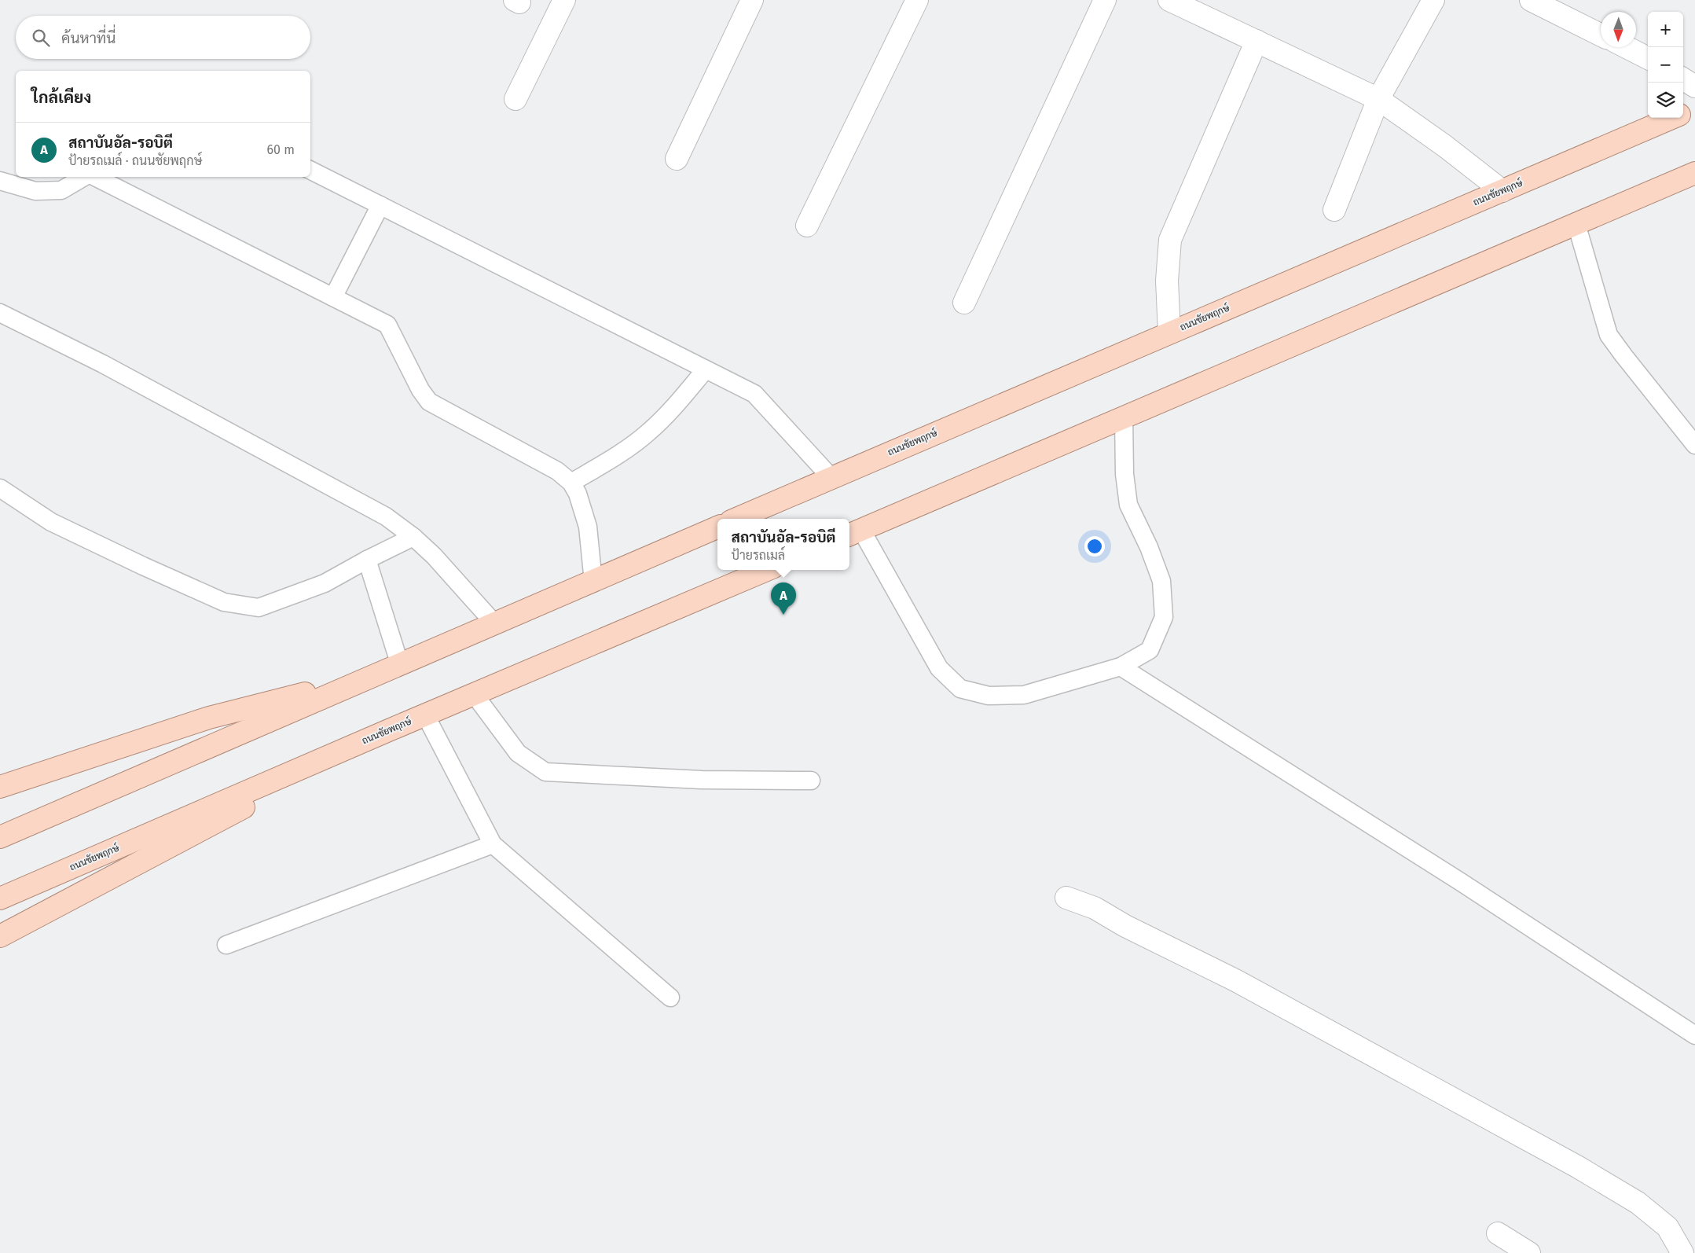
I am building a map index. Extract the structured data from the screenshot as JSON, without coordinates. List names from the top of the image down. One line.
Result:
{"streets":{"main road":["ถนนชัยพฤกษ์"]},"north":"bottom","page":{"map_buttons":["+","−"],"search":"ค้นหาที่นี่","heading":"ใกล้เคียง","list":[{"mark":"A","name":"สถาบันอัล-รอบิตี","note":"ป้ายรถเมล์ · ถนนชัยพฤกษ์","value":"60 m"}],"popup":["สถาบันอัล-รอบิตี","ป้ายรถเมล์"],"pins":"A"}}
